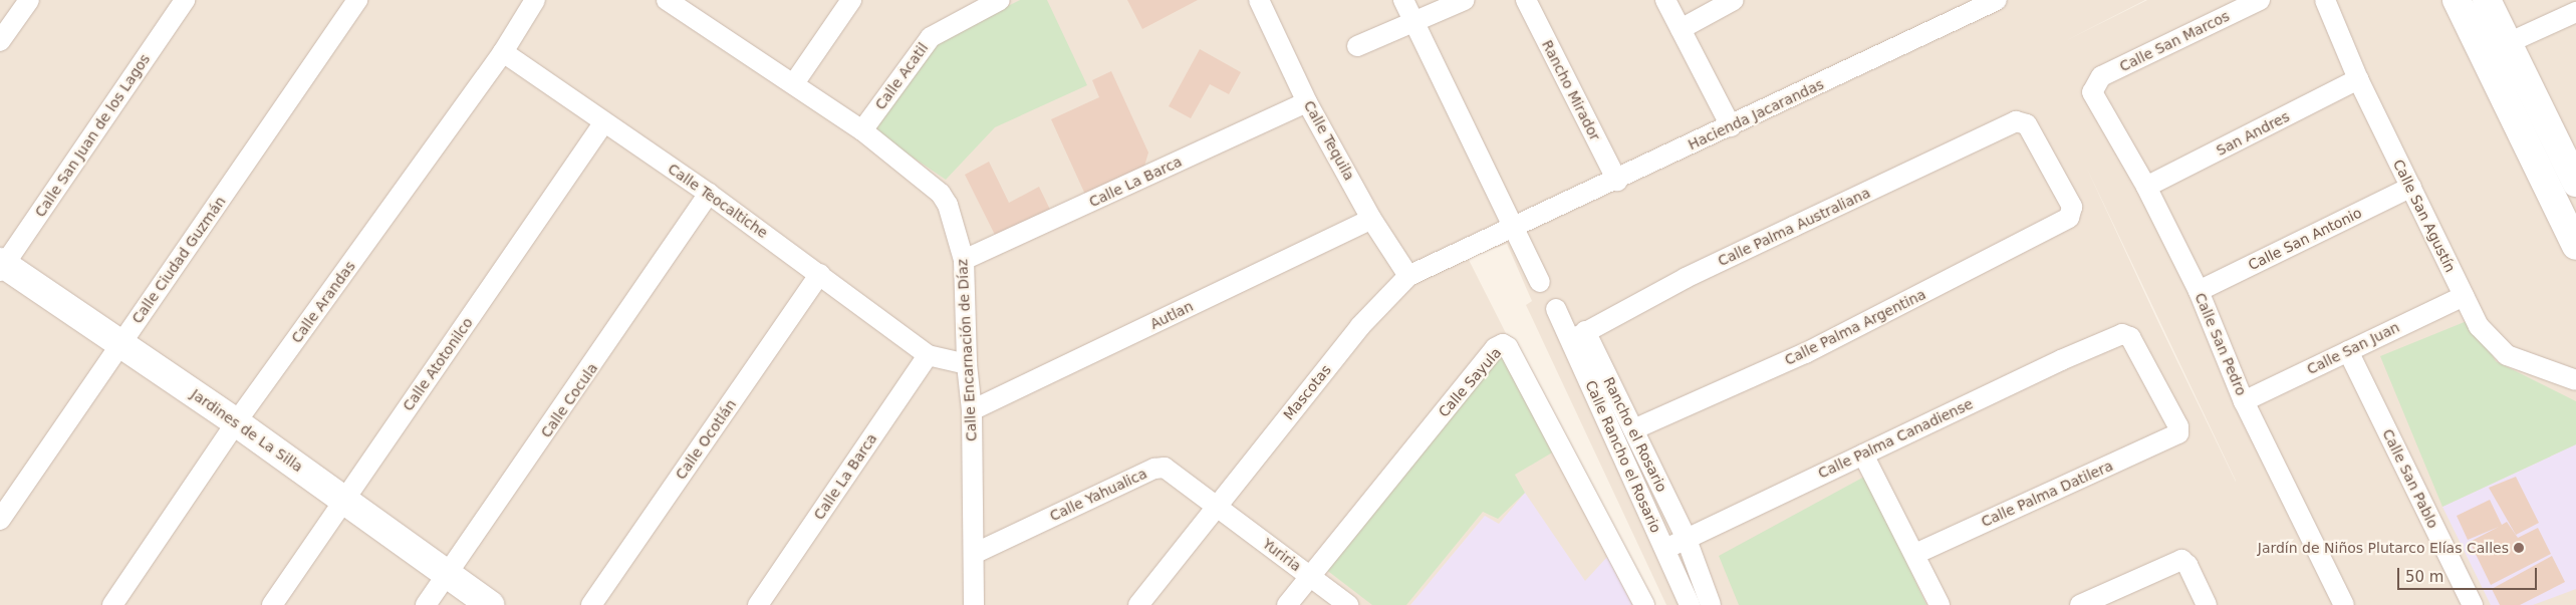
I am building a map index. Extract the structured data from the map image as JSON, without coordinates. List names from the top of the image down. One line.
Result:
{"streets":{"street":["Calle San Marcos","Calle Acatil","Rancho Mirador","Hacienda Jacarandas","San Andres","Calle San Juan de los Lagos","Calle Tequila","Calle La Barca","Calle Teocaltiche","Calle San Agustín","Calle Palma Australiana","Calle San Antonio","Calle Ciudad Guzmán","Calle Arandas","Autlan","Calle Palma Argentina","Calle San Pedro","Calle San Juan","Calle Encarnación de Díaz","Calle Atotonilco","Calle Sayula","Mascotas","Calle Cocula","Jardines de La Silla","Rancho el Rosario","Calle Palma Canadiense","Calle Ocotlán","Calle Rancho el Rosario","Calle San Pablo","Calle Palma Datilera","Calle Yahualica","Yuriria"]},"crossings":[["Calle San Marcos","Calle San Pedro"],["Calle Acatil","Calle Encarnación de Díaz"],["Rancho Mirador","Hacienda Jacarandas"],["Hacienda Jacarandas","Mascotas"],["San Andres","Calle San Agustín"],["San Andres","Calle San Pedro"],["Calle San Juan de los Lagos","Jardines de La Silla"],["Calle Tequila","Calle La Barca"],["Calle Tequila","Autlan"],["Calle Tequila","Mascotas"],["Calle La Barca","Calle Teocaltiche"],["Calle La Barca","Calle Encarnación de Díaz"],["Calle Teocaltiche","Calle Arandas"],["Calle Teocaltiche","Calle Atotonilco"],["Calle Teocaltiche","Calle Cocula"],["Calle Teocaltiche","Calle Ocotlán"],["Calle San Agustín","Calle San Antonio"],["Calle San Agustín","Calle San Juan"],["Calle Palma Australiana","Calle Palma Argentina"],["Calle Palma Australiana","Rancho el Rosario"],["Calle Palma Australiana","Calle Rancho el Rosario"],["Calle San Antonio","Calle San Pedro"],["Calle Ciudad Guzmán","Jardines de La Silla"],["Calle Arandas","Jardines de La Silla"],["Autlan","Calle Encarnación de Díaz"],["Calle Palma Argentina","Rancho el Rosario"],["Calle San Pedro","Calle San Juan"],["Calle San Juan","Calle San Pablo"],["Calle Encarnación de Díaz","Calle Yahualica"],["Calle Atotonilco","Jardines de La Silla"],["Calle Sayula","Yuriria"],["Mascotas","Calle Yahualica"],["Mascotas","Yuriria"],["Calle Cocula","Jardines de La Silla"],["Rancho el Rosario","Calle Palma Canadiense"],["Rancho el Rosario","Calle Rancho el Rosario"],["Calle Palma Canadiense","Calle Rancho el Rosario"],["Calle Palma Canadiense","Calle Palma Datilera"],["Calle Yahualica","Yuriria"]],"places":["Jardín de Niños Plutarco Elías Calles"],"scale_bar":"50 m"}
